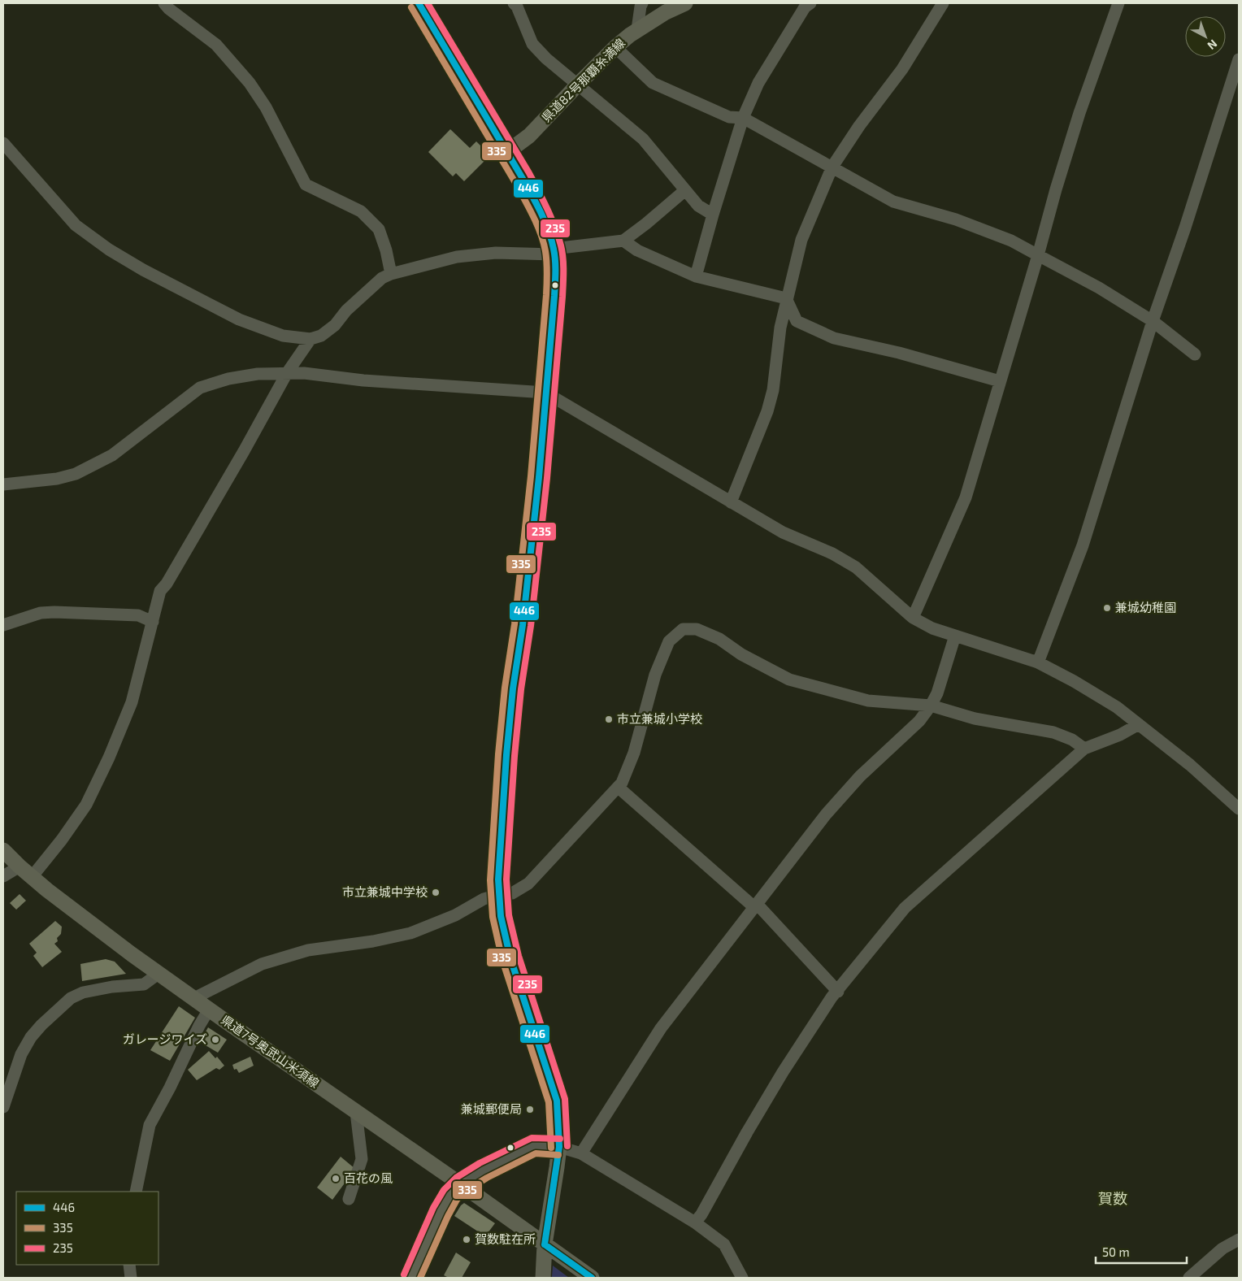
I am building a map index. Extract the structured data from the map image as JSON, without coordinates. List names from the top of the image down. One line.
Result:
{"streets":{"main road":["県道82号那覇糸満線","県道7号奥武山米須線"]},"districts":["賀数"],"places":["兼城幼稚園","市立兼城小学校","市立兼城中学校","ガレージワイズ","兼城郵便局","百花の風","賀数駐在所"],"lines":["transit line 446","transit line 235","transit line 335"],"legend":["446","335","235"],"scale_bar":"50 m","north":"bottom right"}
